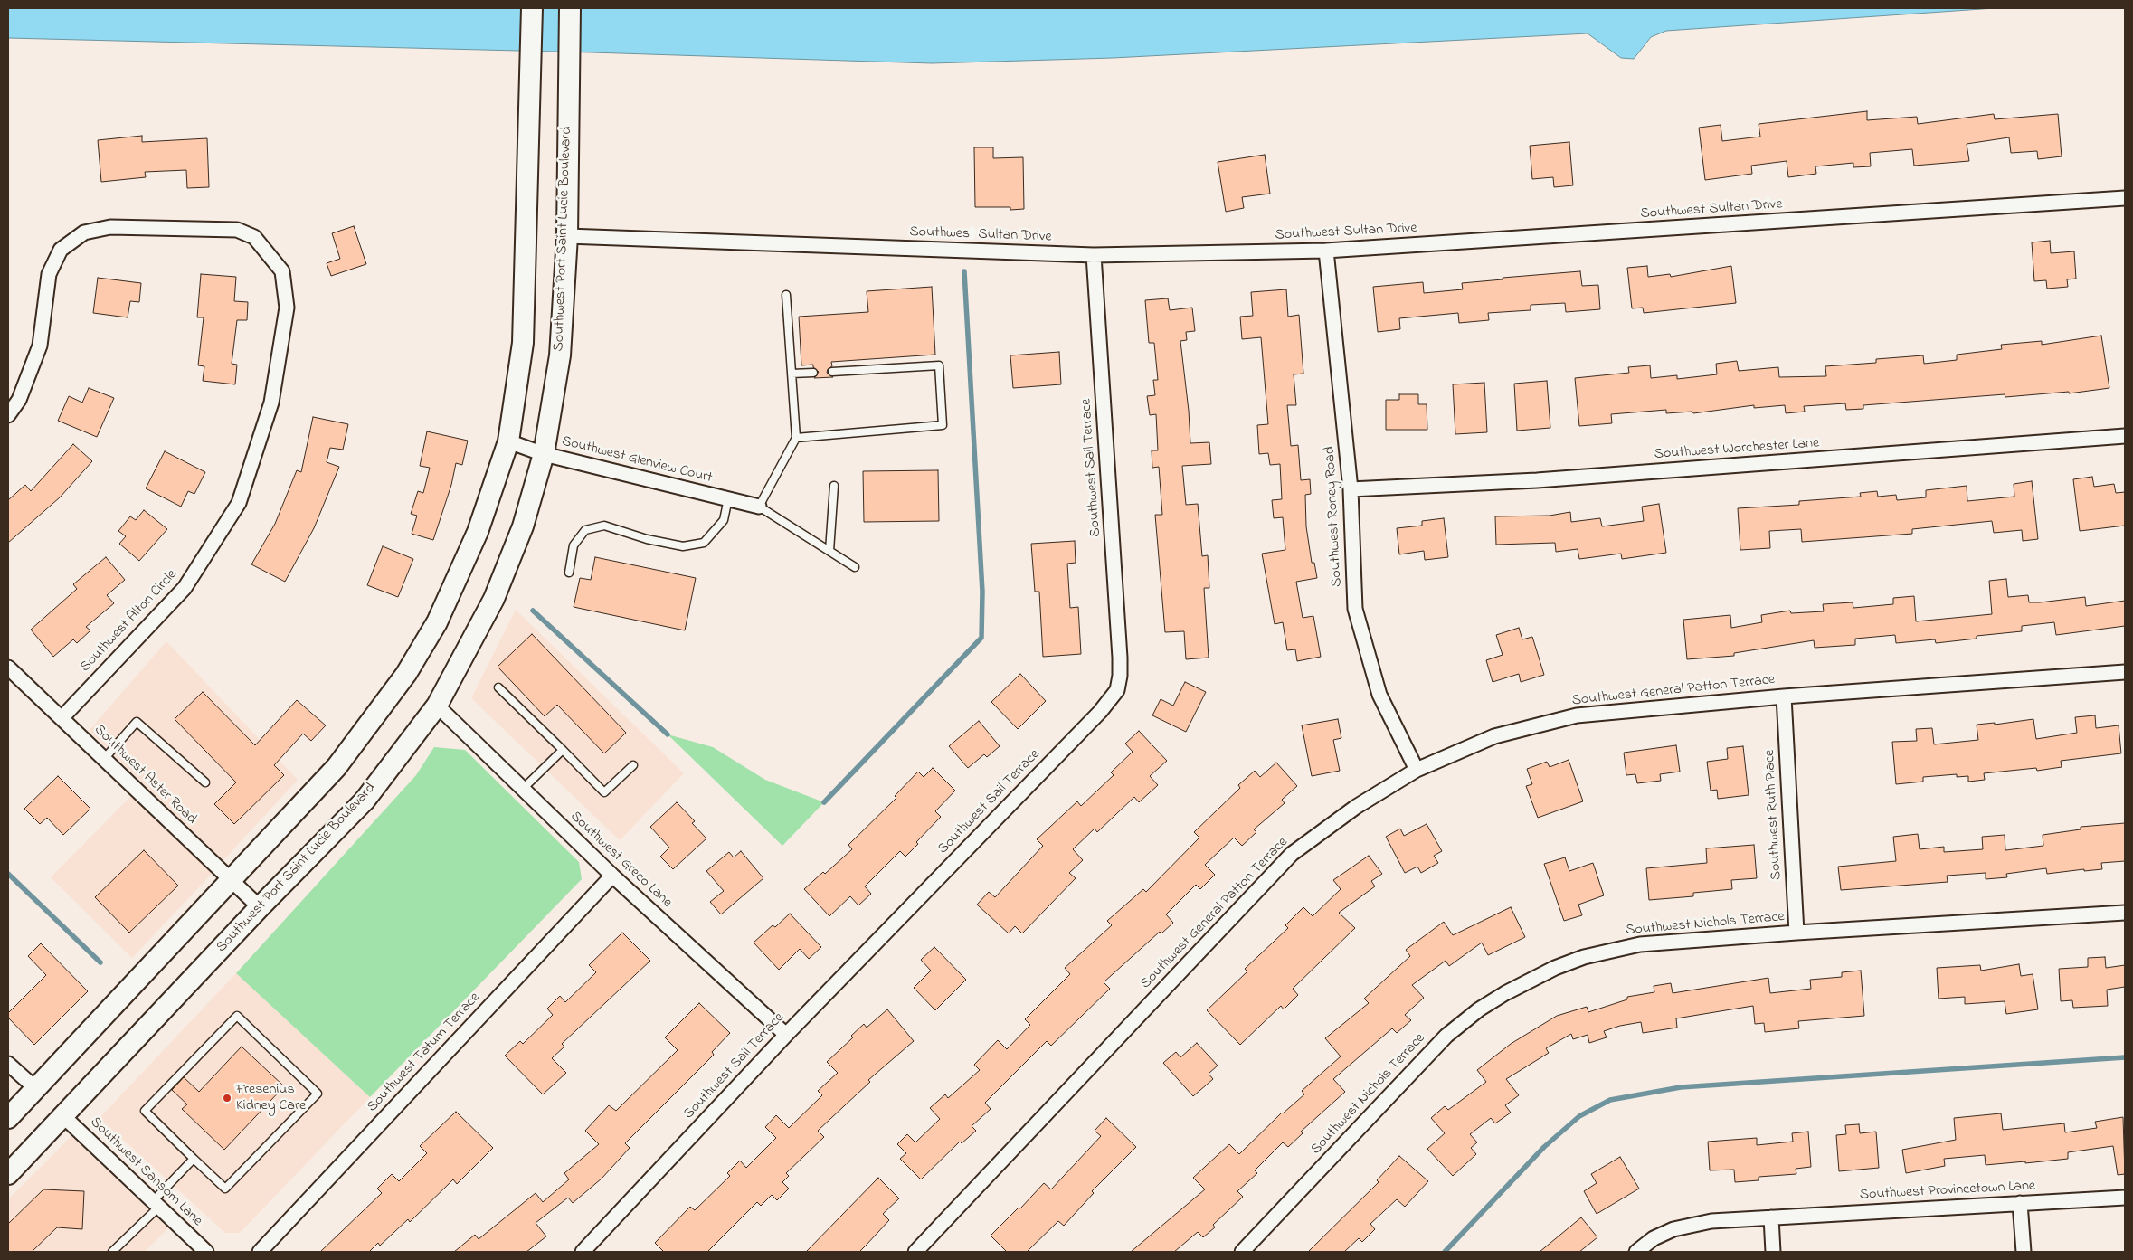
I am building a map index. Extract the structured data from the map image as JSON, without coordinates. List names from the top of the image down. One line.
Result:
{"streets":{"main road":["Southwest Port Saint Lucie Boulevard"],"street":["Southwest Sultan Drive","Southwest Worchester Lane","Southwest Glenview Court","Southwest Sail Terrace","Southwest Roney Road","Southwest Alton Circle","Southwest General Patton Terrace","Southwest Aster Road","Southwest Ruth Place","Southwest Greco Lane","Southwest Nichols Terrace","Southwest Tatum Terrace","Southwest Sansom Lane","Southwest Provincetown Lane"]},"crossings":[["Southwest Sultan Drive","Southwest Port Saint Lucie Boulevard"],["Southwest Sultan Drive","Southwest Sail Terrace"],["Southwest Sultan Drive","Southwest Roney Road"],["Southwest Port Saint Lucie Boulevard","Southwest Glenview Court"],["Southwest Port Saint Lucie Boulevard","Southwest Aster Road"],["Southwest Port Saint Lucie Boulevard","Southwest Greco Lane"],["Southwest Port Saint Lucie Boulevard","Southwest Sansom Lane"],["Southwest Worchester Lane","Southwest Roney Road"],["Southwest Sail Terrace","Southwest Greco Lane"],["Southwest Roney Road","Southwest General Patton Terrace"],["Southwest Alton Circle","Southwest Aster Road"],["Southwest General Patton Terrace","Southwest Ruth Place"],["Southwest Ruth Place","Southwest Nichols Terrace"],["Southwest Greco Lane","Southwest Tatum Terrace"]],"places":["Fresenius Kidney Care"]}
